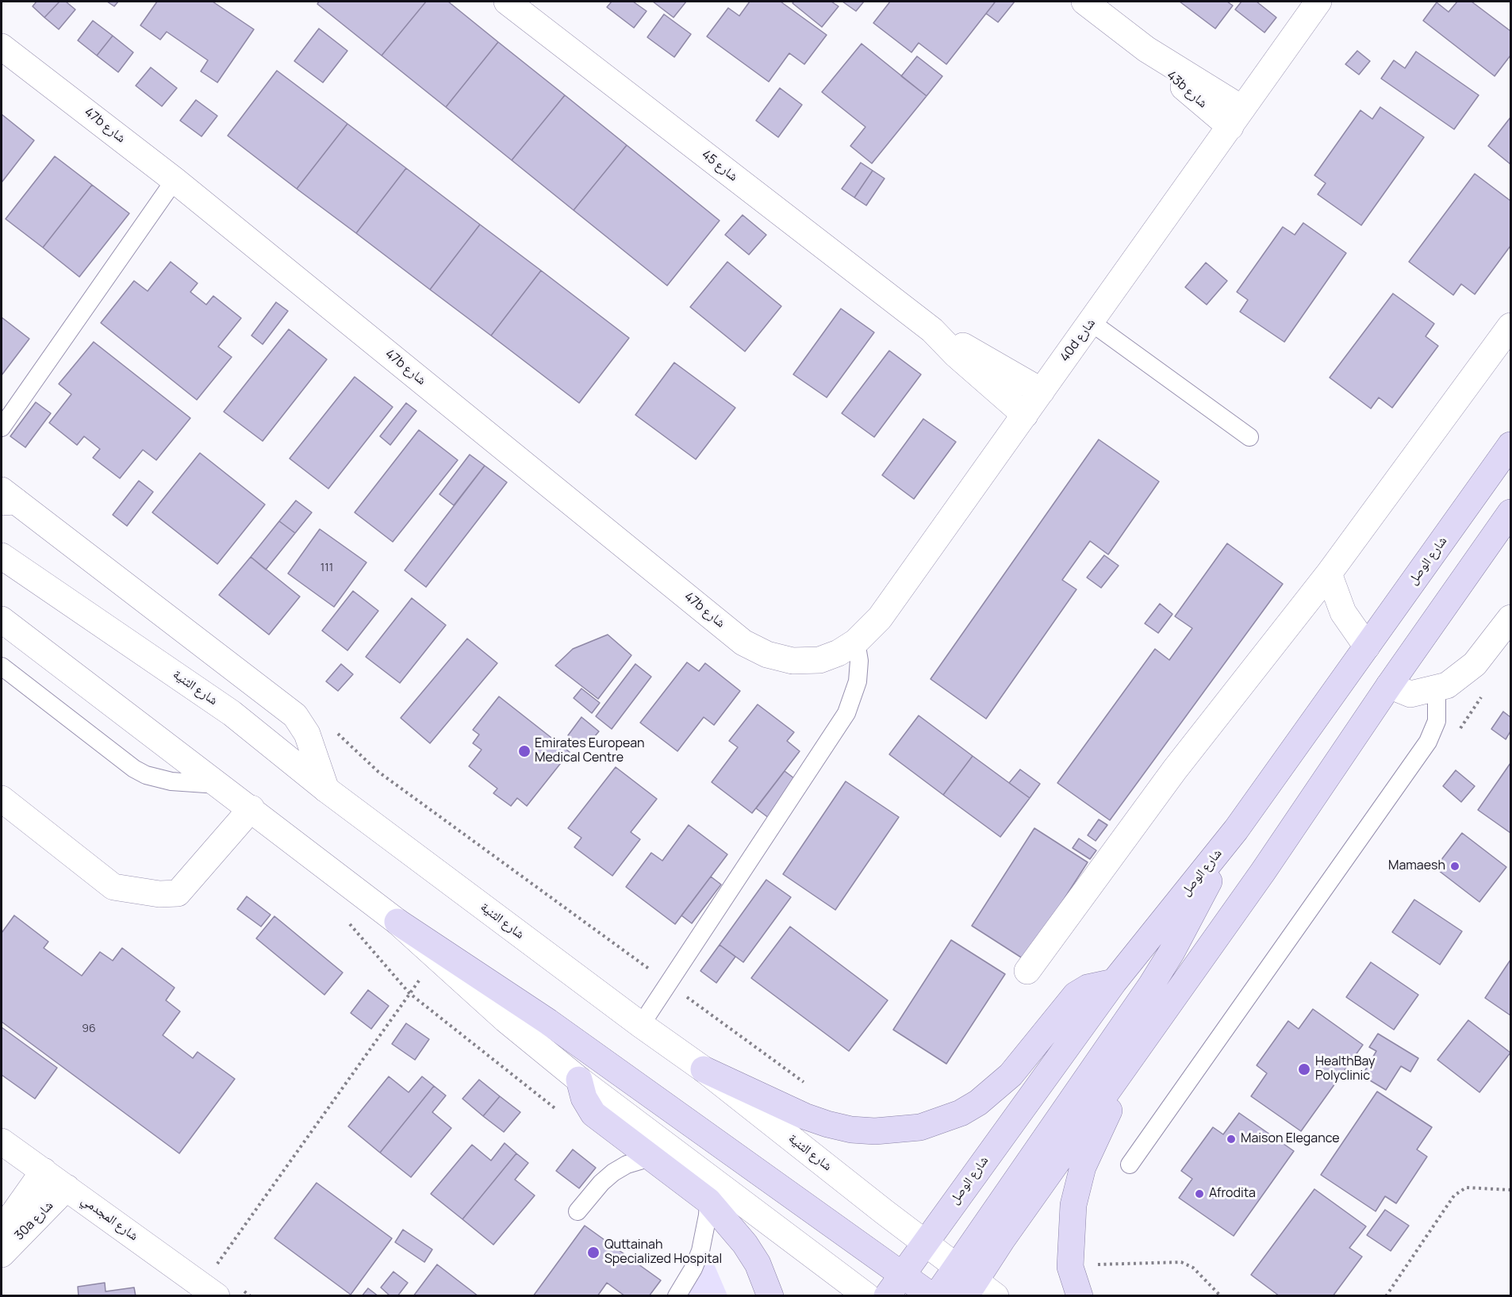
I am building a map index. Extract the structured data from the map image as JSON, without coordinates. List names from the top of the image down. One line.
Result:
{"streets":{"main road":["شارع الوصل"],"street":["43b شارع","47b شارع","شارع 45","40d شارع","شارع الثنية","شارع المجدمي","30a شارع"]},"crossings":[["43b شارع","40d شارع"],["47b شارع","40d شارع"],["شارع 45","40d شارع"],["شارع الوصل","شارع الثنية"],["شارع المجدمي","30a شارع"]],"places":["Emirates European Medical Centre","Mamaesh","HealthBay Polyclinic","Maison Elegance","Afrodita","Quttainah Specialized Hospital"],"house_numbers":["111","96"]}
